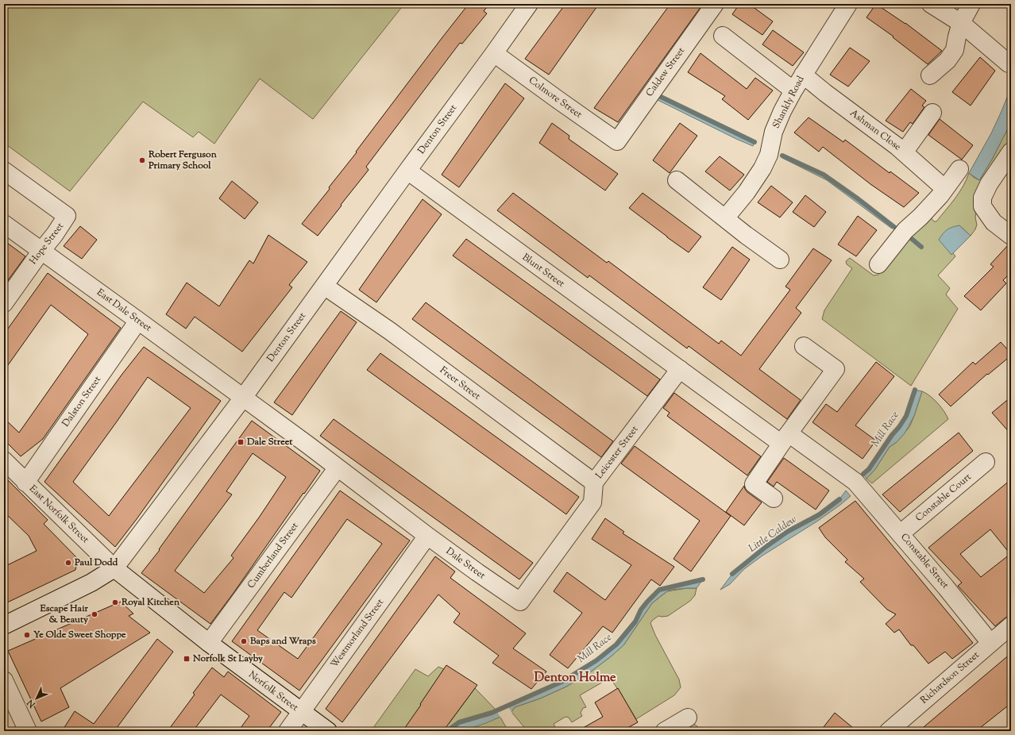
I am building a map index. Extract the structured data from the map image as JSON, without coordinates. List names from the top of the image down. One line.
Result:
{"streets":{"street":["Caldew Street","Colmore Street","Shankly Road","Denton Street","Ashman Close","Hope Street","Blunt Street","East Dale Street","Freer Street","Dalston Street","Leicester Street","Constable Court","East Norfolk Street","Cumberland Street","Constable Street","Dale Street","Westmorland Street","Richardson Street","Norfolk Street"]},"crossings":[["Caldew Street","Colmore Street"],["Colmore Street","Denton Street"],["Shankly Road","Ashman Close"],["Denton Street","Blunt Street"],["Denton Street","East Dale Street"],["Denton Street","Freer Street"],["Denton Street","East Norfolk Street"],["Denton Street","Dale Street"],["Denton Street","Norfolk Street"],["Hope Street","East Dale Street"],["Blunt Street","Leicester Street"],["Blunt Street","Constable Street"],["East Dale Street","Dalston Street"],["East Dale Street","Dale Street"],["Freer Street","Leicester Street"],["Dalston Street","East Norfolk Street"],["Leicester Street","Dale Street"],["Constable Court","Constable Street"],["East Norfolk Street","Norfolk Street"],["Cumberland Street","Dale Street"],["Cumberland Street","Norfolk Street"],["Constable Street","Richardson Street"],["Dale Street","Westmorland Street"],["Westmorland Street","Norfolk Street"]],"districts":["Denton Holme"],"water":["Mill Race","Little Caldew"],"places":{"other":["Robert Ferguson Primary School","Paul Dodd","Royal Kitchen","Escape Hair & Beauty","Ye Olde Sweet Shoppe","Baps and Wraps"],"transit":["Dale Street","Norfolk St Layby"]},"north":"bottom left"}
